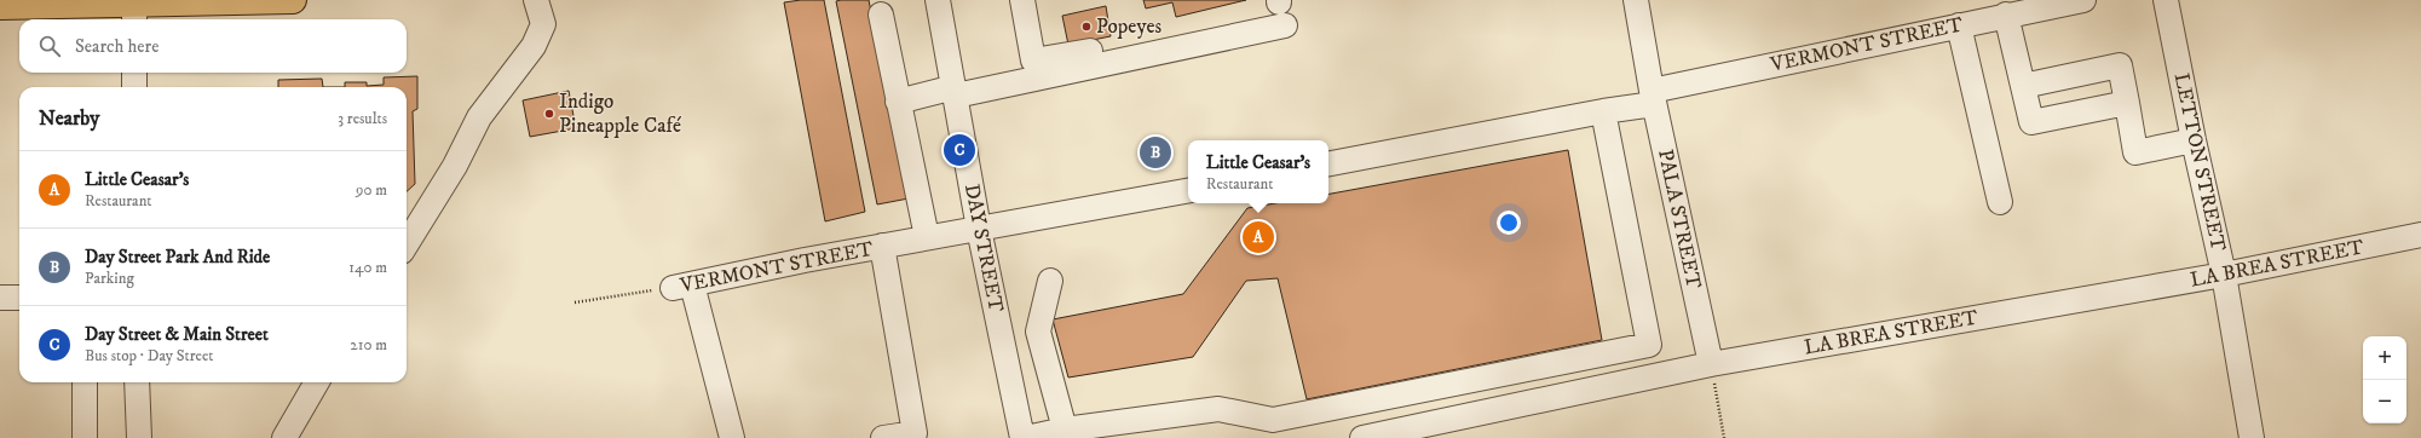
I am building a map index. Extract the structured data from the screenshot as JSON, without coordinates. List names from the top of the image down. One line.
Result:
{"streets":{"street":["VERMONT STREET","LETTON STREET","PALA STREET","DAY STREET","LA BREA STREET"]},"crossings":[["VERMONT STREET","PALA STREET"],["VERMONT STREET","DAY STREET"],["LETTON STREET","LA BREA STREET"],["PALA STREET","LA BREA STREET"]],"places":["Popeyes","Indigo Pineapple Café"],"page":{"search":"Search here","heading":["Nearby","3 results"],"pins":["C","B","A"],"popup":["Little Ceasar's","Restaurant"],"list":[{"mark":"A","name":"Little Ceasar's","note":"Restaurant","value":"90 m"},{"mark":"B","name":"Day Street Park And Ride","note":"Parking","value":"140 m"},{"mark":"C","name":"Day Street & Main Street","note":"Bus stop · Day Street","value":"210 m"}],"map_buttons":["+","−"]}}
